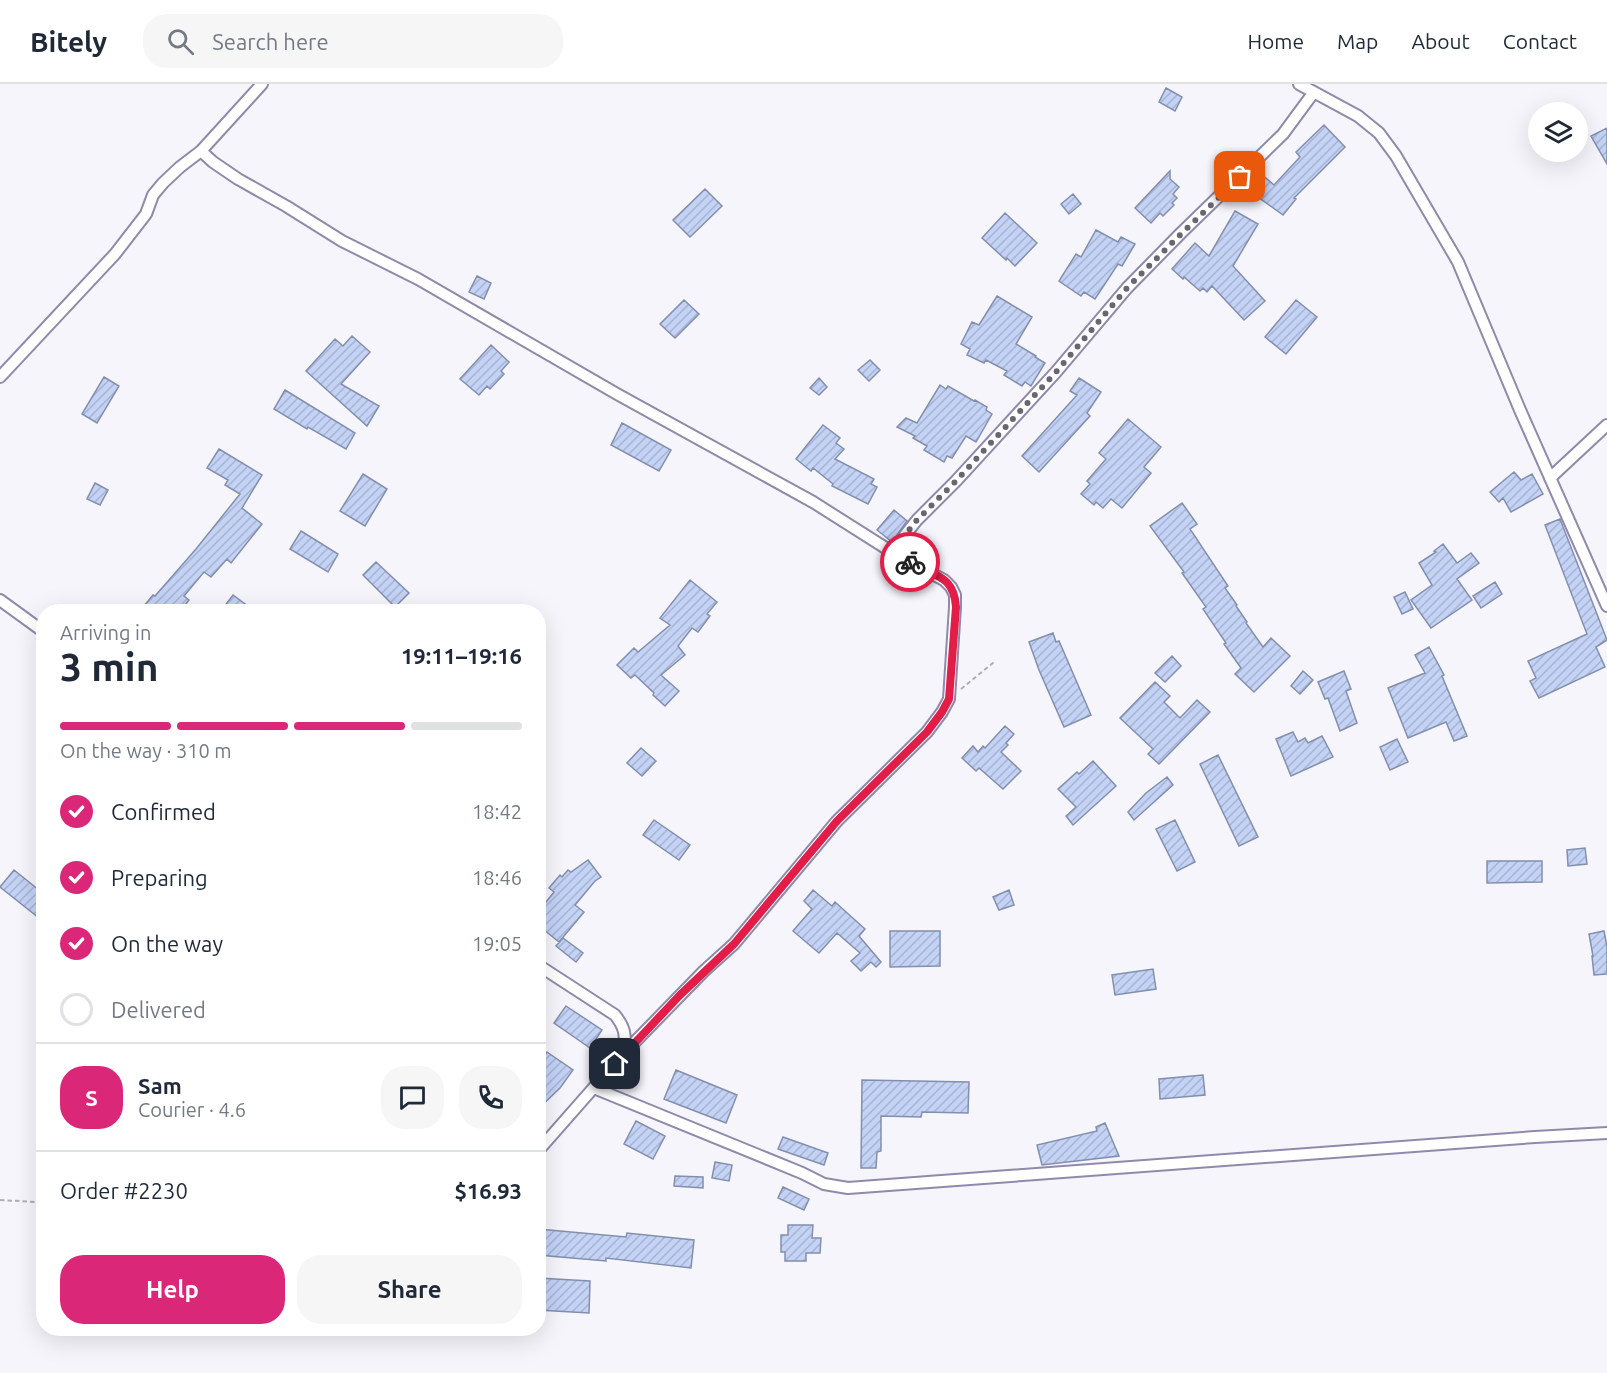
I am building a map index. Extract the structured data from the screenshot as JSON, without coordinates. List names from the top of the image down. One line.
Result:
{"page":{"header":"Bitely","search":"Search here","nav":["Home","Map","About","Contact"],"heading":["3 min","Arriving in","19:11–19:16"],"panel":["Sam","Courier · 4.6","Order #2230","$16.93"],"bar":"On the way · 310 m","list":[["Confirmed","18:42"],["Preparing","18:46"],["On the way","19:05"],"Delivered"],"round":"S","buttons":["Help","Share"]}}
